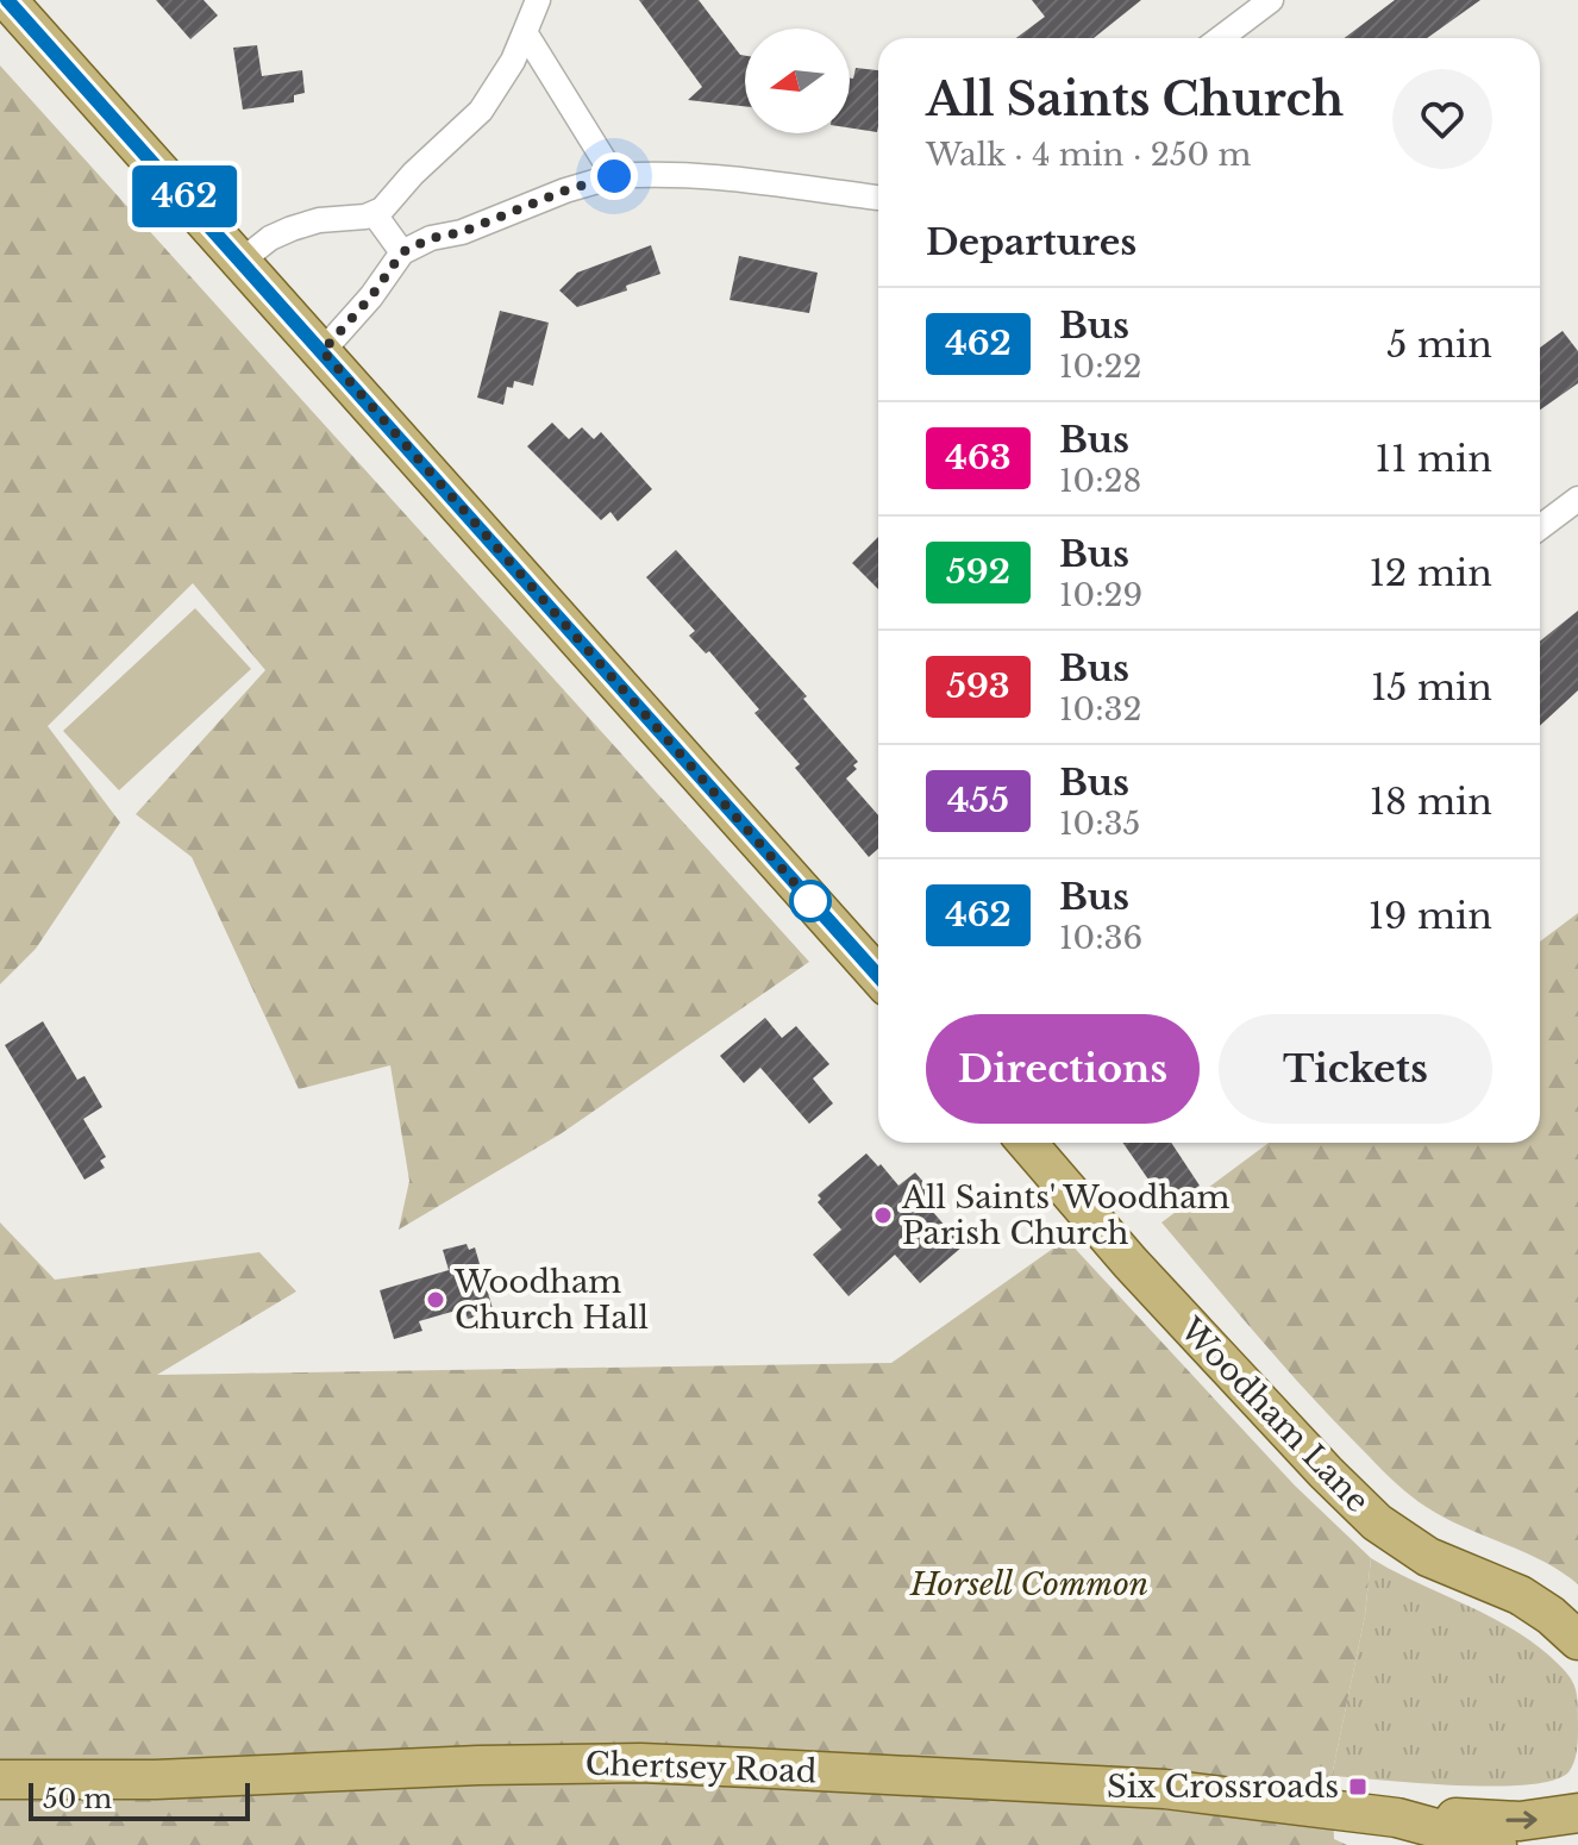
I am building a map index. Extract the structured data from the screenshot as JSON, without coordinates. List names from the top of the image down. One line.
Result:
{"streets":{"main road":["Woodham Lane","Chertsey Road"]},"parks":["Horsell Common"],"places":{"other":["All Saints' Woodham Parish Church","Woodham Church Hall"],"transit":["Six Crossroads"]},"lines":["bus line 462"],"scale_bar":"50 m","north":"left","page":{"on_map":"462","heading":[["All Saints Church","Walk · 4 min · 250 m"],"Departures"],"list":[{"mark":"462","name":"Bus","note":"10:22","value":"5 min"},{"mark":"463","name":"Bus","note":"10:28","value":"11 min"},{"mark":"592","name":"Bus","note":"10:29","value":"12 min"},{"mark":"593","name":"Bus","note":"10:32","value":"15 min"},{"mark":"455","name":"Bus","note":"10:35","value":"18 min"},{"mark":"462","name":"Bus","note":"10:36","value":"19 min"}],"buttons":["Directions","Tickets"],"scale":"50 m"}}
